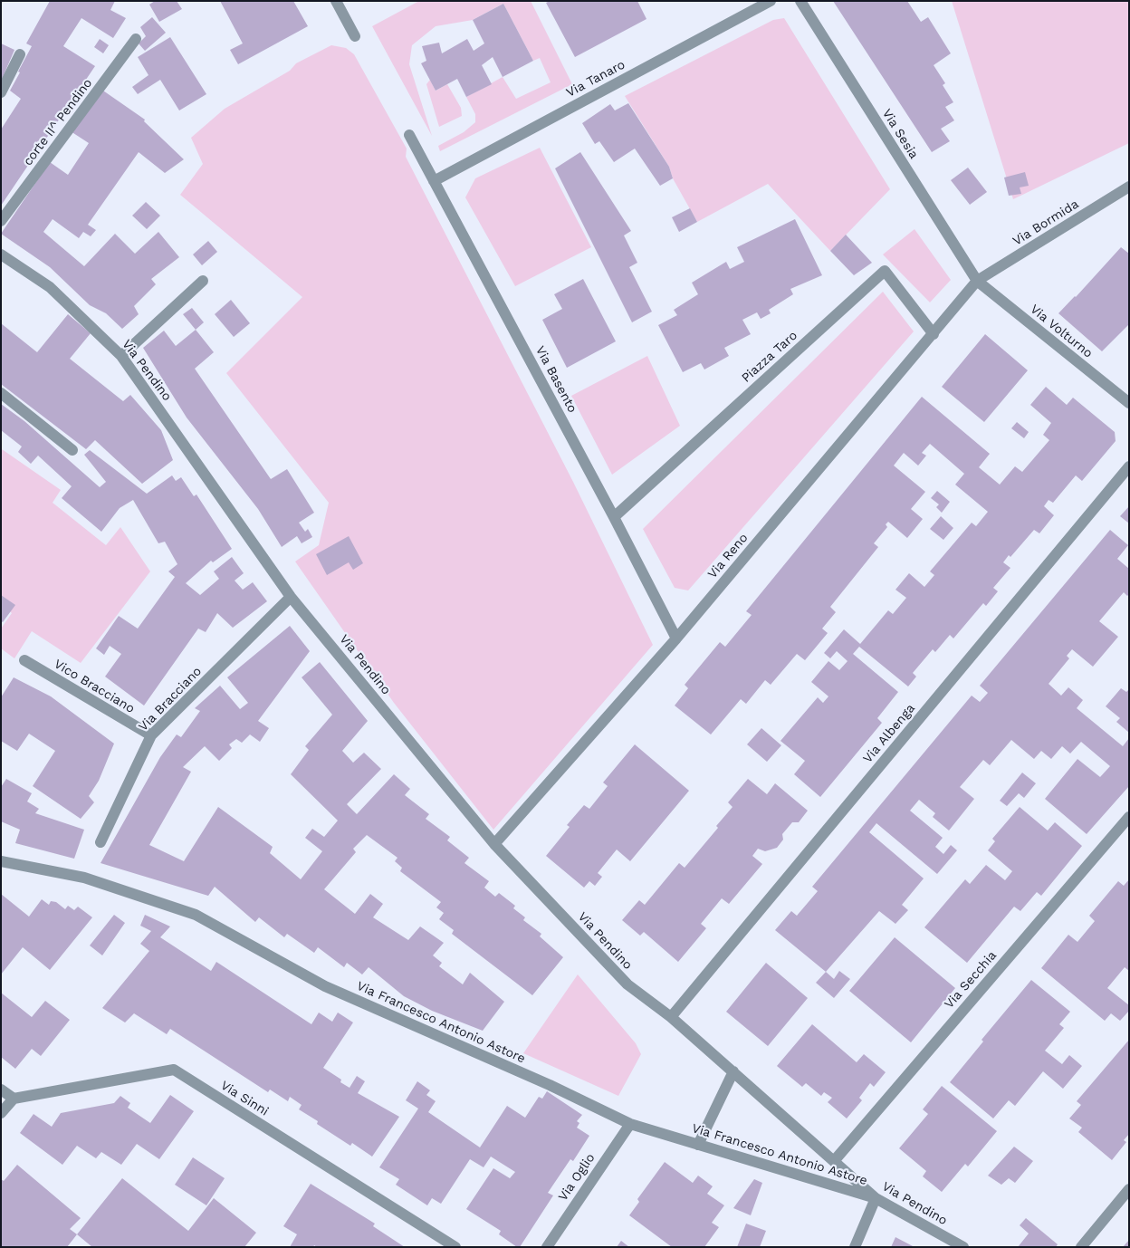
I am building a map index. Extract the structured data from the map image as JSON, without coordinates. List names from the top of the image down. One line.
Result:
{"streets":{"street":["Via Tanaro","corte II^ Pendino","Via Sesia","Via Bormida","Via Volturno","Piazza Taro","Via Pendino","Via Basento","Via Reno","Vico Bracciano","Via Bracciano","Via Albenga","Via Secchia","Via Francesco Antonio Astore","Via Sinni","Via Oglio"]},"crossings":[["Via Tanaro","Via Basento"],["Via Sesia","Via Bormida"],["Via Sesia","Via Volturno"],["Via Sesia","Via Reno"],["Via Bormida","Via Volturno"],["Via Bormida","Via Reno"],["Via Volturno","Via Reno"],["Piazza Taro","Via Basento"],["Piazza Taro","Via Reno"],["Via Pendino","Via Reno"],["Via Pendino","Via Bracciano"],["Via Pendino","Via Albenga"],["Via Pendino","Via Secchia"],["Via Pendino","Via Francesco Antonio Astore"],["Via Basento","Via Reno"],["Vico Bracciano","Via Bracciano"],["Via Francesco Antonio Astore","Via Oglio"]]}
